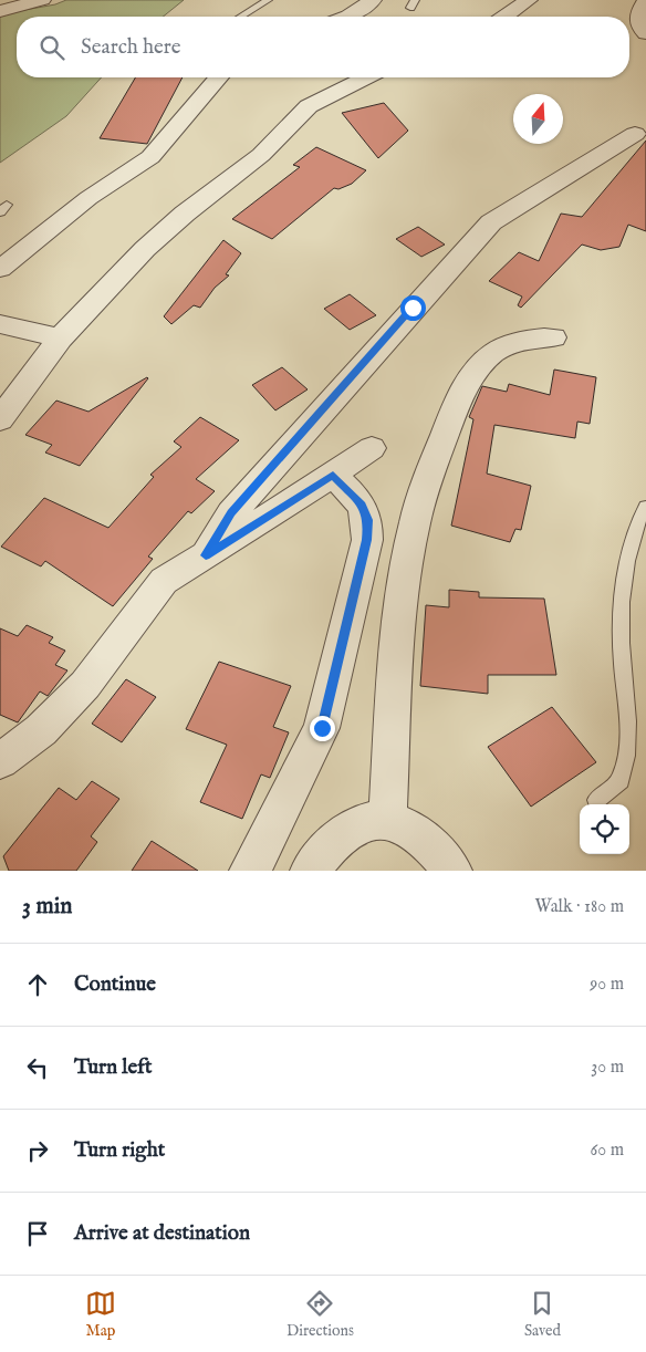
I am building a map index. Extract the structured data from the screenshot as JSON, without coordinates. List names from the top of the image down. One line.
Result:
{"north":"top","page":{"search":"Search here","heading":["3 min","Walk · 180 m"],"list":[["Continue","90 m"],["Turn left","30 m"],["Turn right","60 m"],"Arrive at destination"],"nav":["Map","Directions","Saved"]}}
